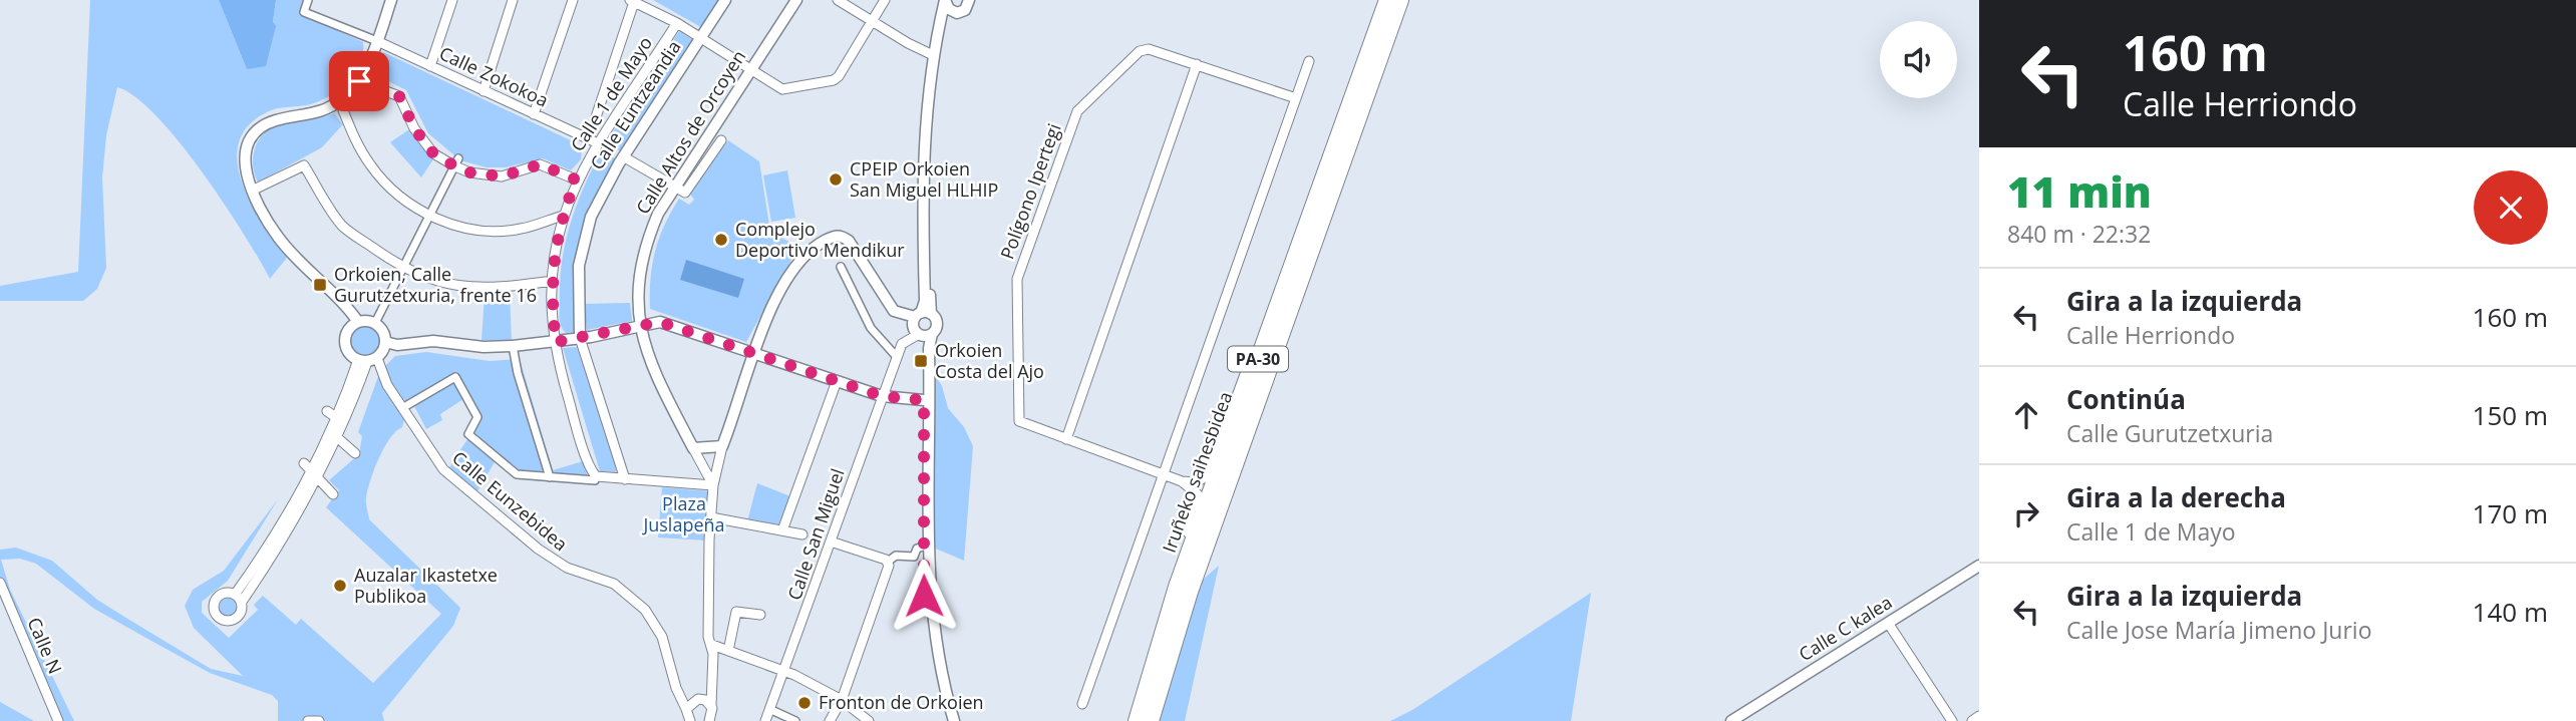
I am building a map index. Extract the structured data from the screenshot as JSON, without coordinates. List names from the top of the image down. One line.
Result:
{"streets":{"highway":["PA-30","Iruñeko saihesbidea"],"street":["Calle Zokokoa","Calle 1 de Mayo","Calle Euntzeandia","Calle Altos de Orcoyen","Polígono Ipertegi","Calle Eunzebidea","Calle San Miguel","Calle C kalea","Calle N"]},"crossings":[["Calle Zokokoa","Calle 1 de Mayo"]],"parks":["Plaza Juslapeña"],"places":{"other":["CPEIP Orkoien San Miguel HLHIP","Complejo Deportivo Mendikur","Auzalar Ikastetxe Publikoa","Fronton de Orkoien"],"transit":["Orkoien, Calle Gurutzetxuria, frente 16","Orkoien Costa del Ajo"]},"page":{"turn":["160 m","Calle Herriondo"],"heading":["11 min","840 m · 22:32"],"list":[{"name":"Gira a la izquierda","note":"Calle Herriondo","value":"160 m"},{"name":"Continúa","note":"Calle Gurutzetxuria","value":"150 m"},{"name":"Gira a la derecha","note":"Calle 1 de Mayo","value":"170 m"},{"name":"Gira a la izquierda","note":"Calle Jose María Jimeno Jurio","value":"140 m"}]}}
